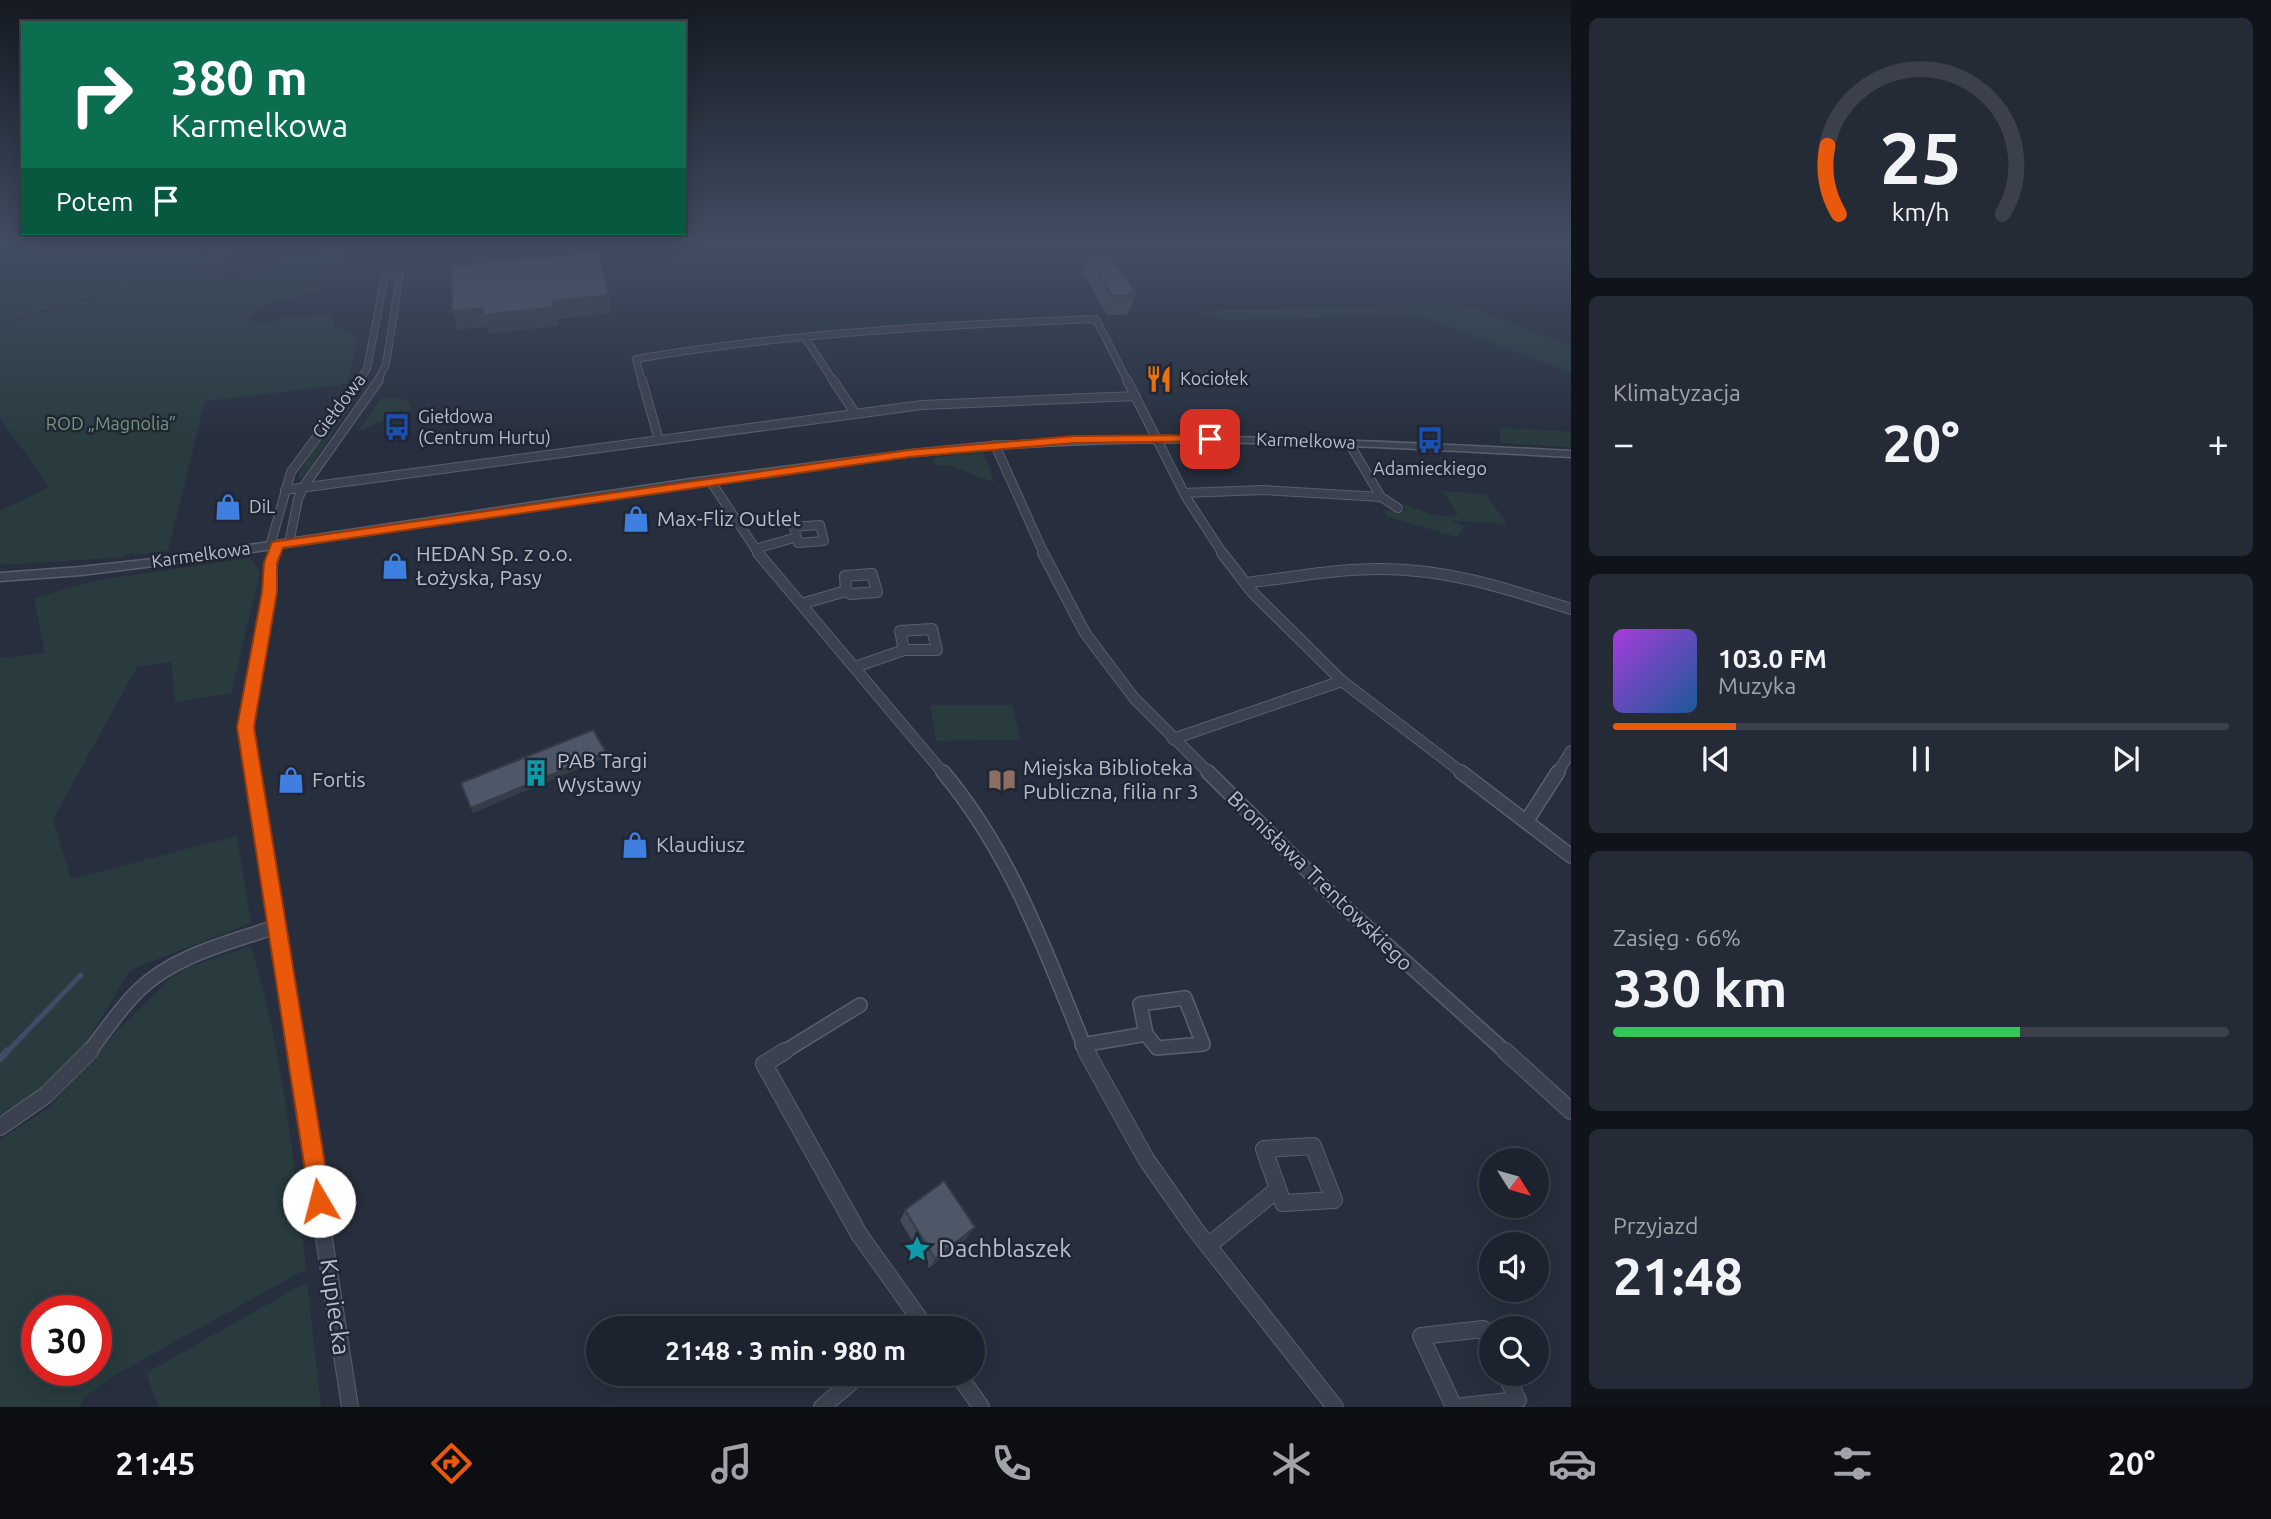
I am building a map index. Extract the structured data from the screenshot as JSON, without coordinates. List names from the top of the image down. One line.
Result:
{"streets":{"street":["Giełdowa","Karmelkowa","Bronisława Trentowskiego","Kupiecka"]},"crossings":[["Giełdowa","Karmelkowa"],["Giełdowa","Kupiecka"],["Karmelkowa","Bronisława Trentowskiego"],["Karmelkowa","Kupiecka"]],"parks":["ROD „Magnolia”"],"places":{"restaurant":["Kociołek"],"bus stop":["Giełdowa (Centrum Hurtu)","Adamieckiego"],"shop":["DiL","Max-Fliz Outlet","HEDAN Sp. z o.o. Łożyska, Pasy","Fortis","Klaudiusz"],"building":["PAB Targi Wystawy"],"library":["Miejska Biblioteka Publiczna, filia nr 3"],"place":["Dachblaszek"]},"north":"bottom right","page":{"turn":["380 m","Karmelkowa"],"then":"Potem","tile":["Klimatyzacja",["Zasięg · 66%","330 km"],["Przyjazd","21:48"]],"heat":["−","20°","+"],"song":["103.0 FM","Muzyka"],"limit":"30","trip":"21:48 · 3 min · 980 m","tabs":["21:45","20°"],"gauge":["25","km/h"]}}
